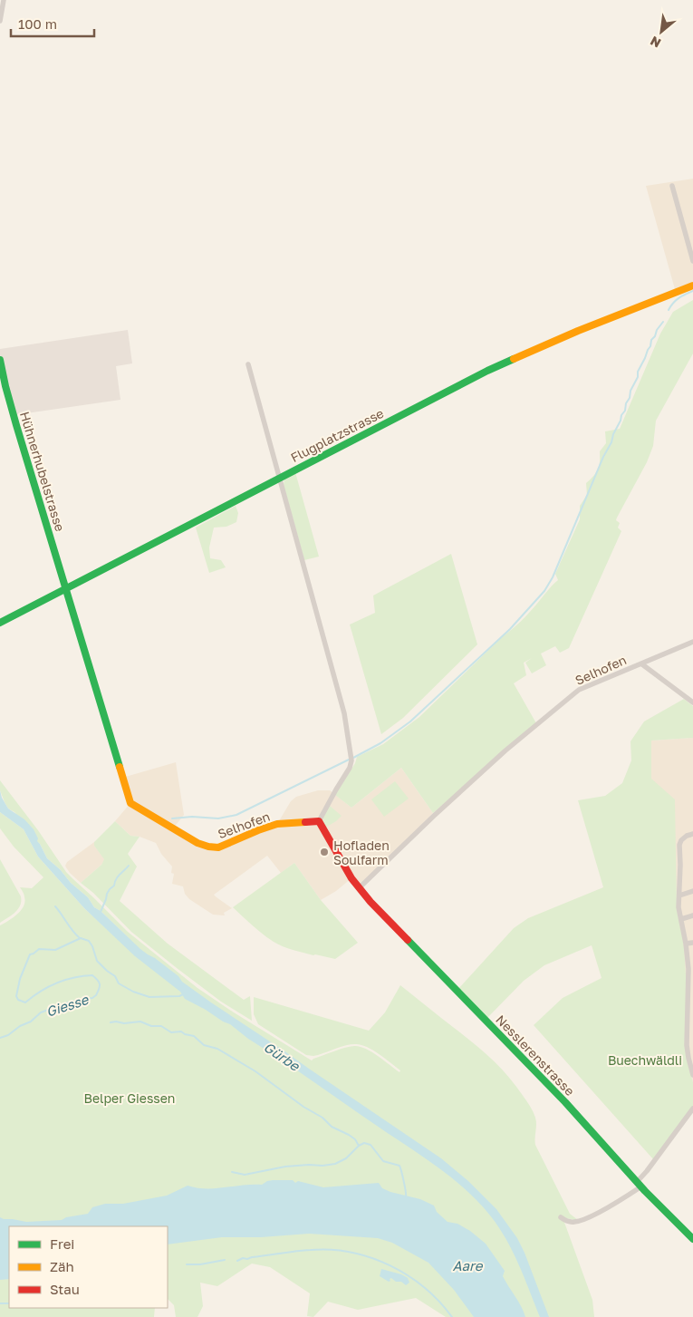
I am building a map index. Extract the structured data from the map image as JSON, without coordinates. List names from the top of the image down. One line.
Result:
{"streets":{"street":["Flugplatzstrasse","Hühnerhubelstrasse","Selhofen","Nesslerenstrasse"]},"crossings":[["Flugplatzstrasse","Hühnerhubelstrasse"],["Flugplatzstrasse","Selhofen"],["Hühnerhubelstrasse","Selhofen"],["Selhofen","Nesslerenstrasse"]],"water":["Giesse","Gürbe","Aare"],"parks":["Buechwäldli","Belper Giessen"],"places":["Hofladen Soulfarm"],"legend":["Frei","Zäh","Stau"],"scale_bar":"100 m","north":"bottom left"}
